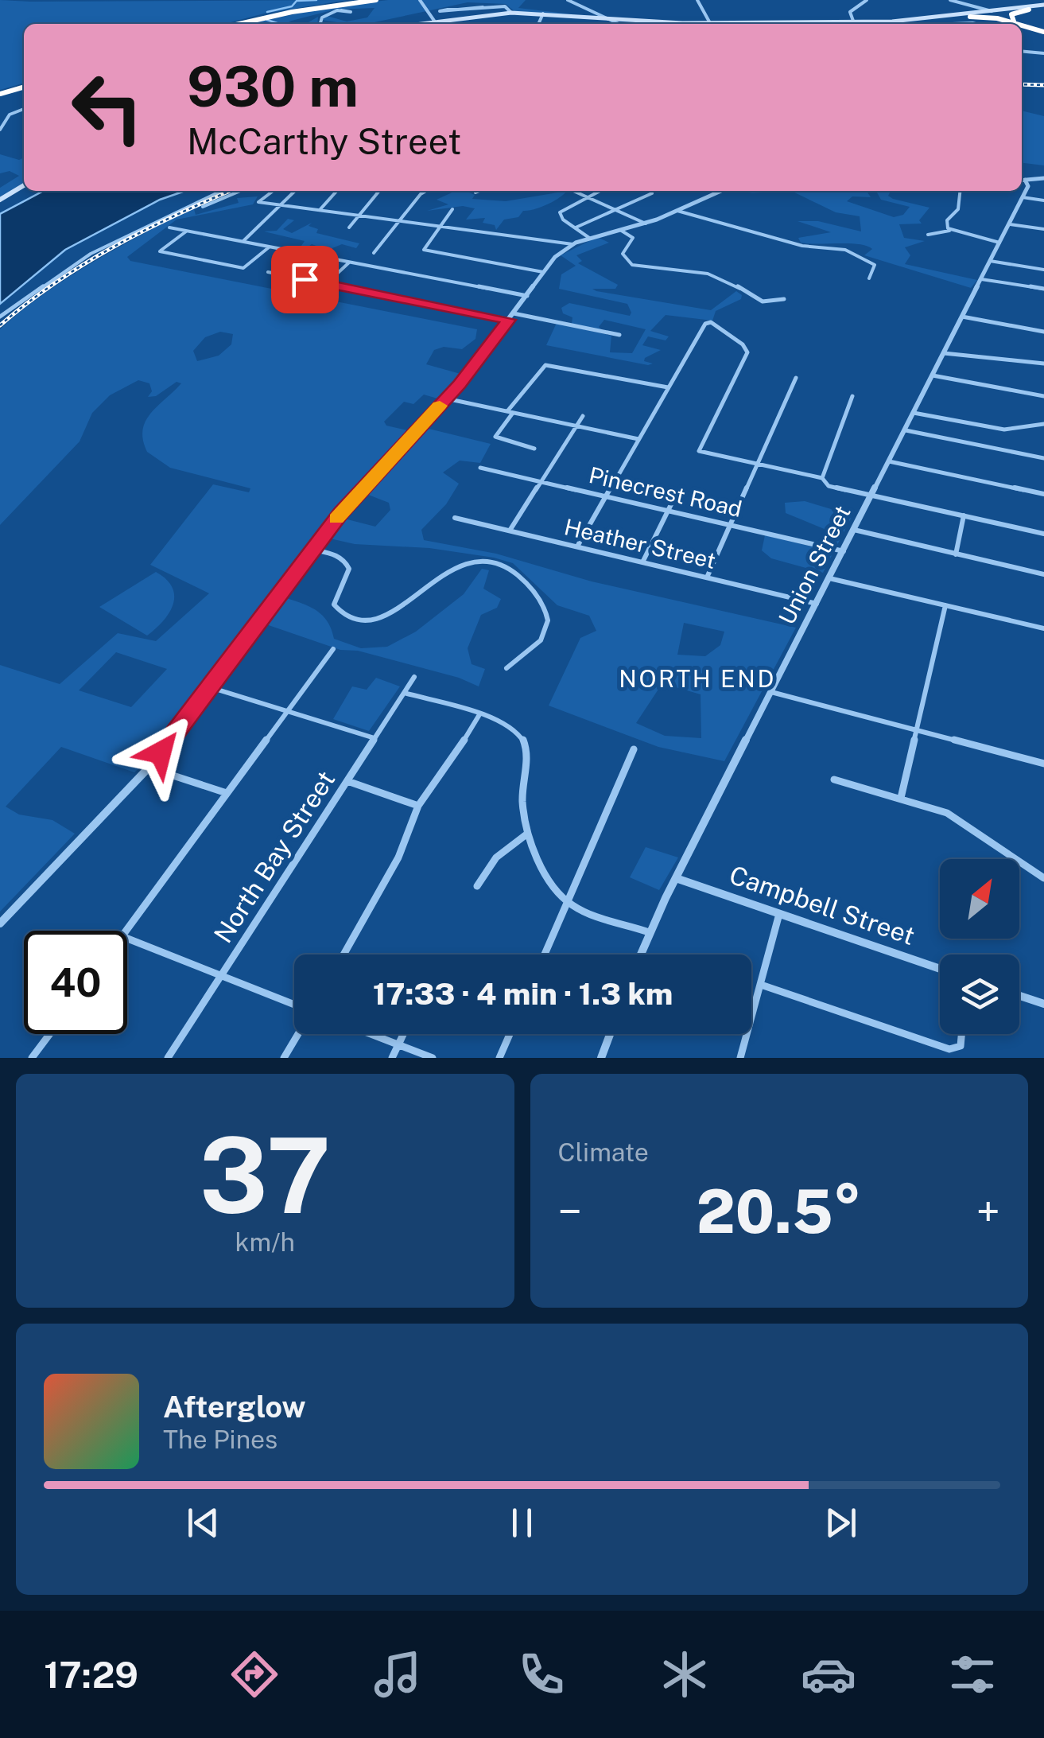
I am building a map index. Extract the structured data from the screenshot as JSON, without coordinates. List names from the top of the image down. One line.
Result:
{"streets":{"street":["Pinecrest Road","Heather Street","Union Street","North Bay Street","Campbell Street"]},"crossings":[["Pinecrest Road","Union Street"],["Heather Street","Union Street"],["Union Street","Campbell Street"]],"districts":["NORTH END"],"north":"top right","page":{"turn":["930 m","McCarthy Street"],"limit":"40","trip":"17:33 · 4 min · 1.3 km","tile":[["37","km/h"],"Climate"],"heat":["−","20.5°","+"],"song":["Afterglow","The Pines"],"tabs":"17:29"}}
